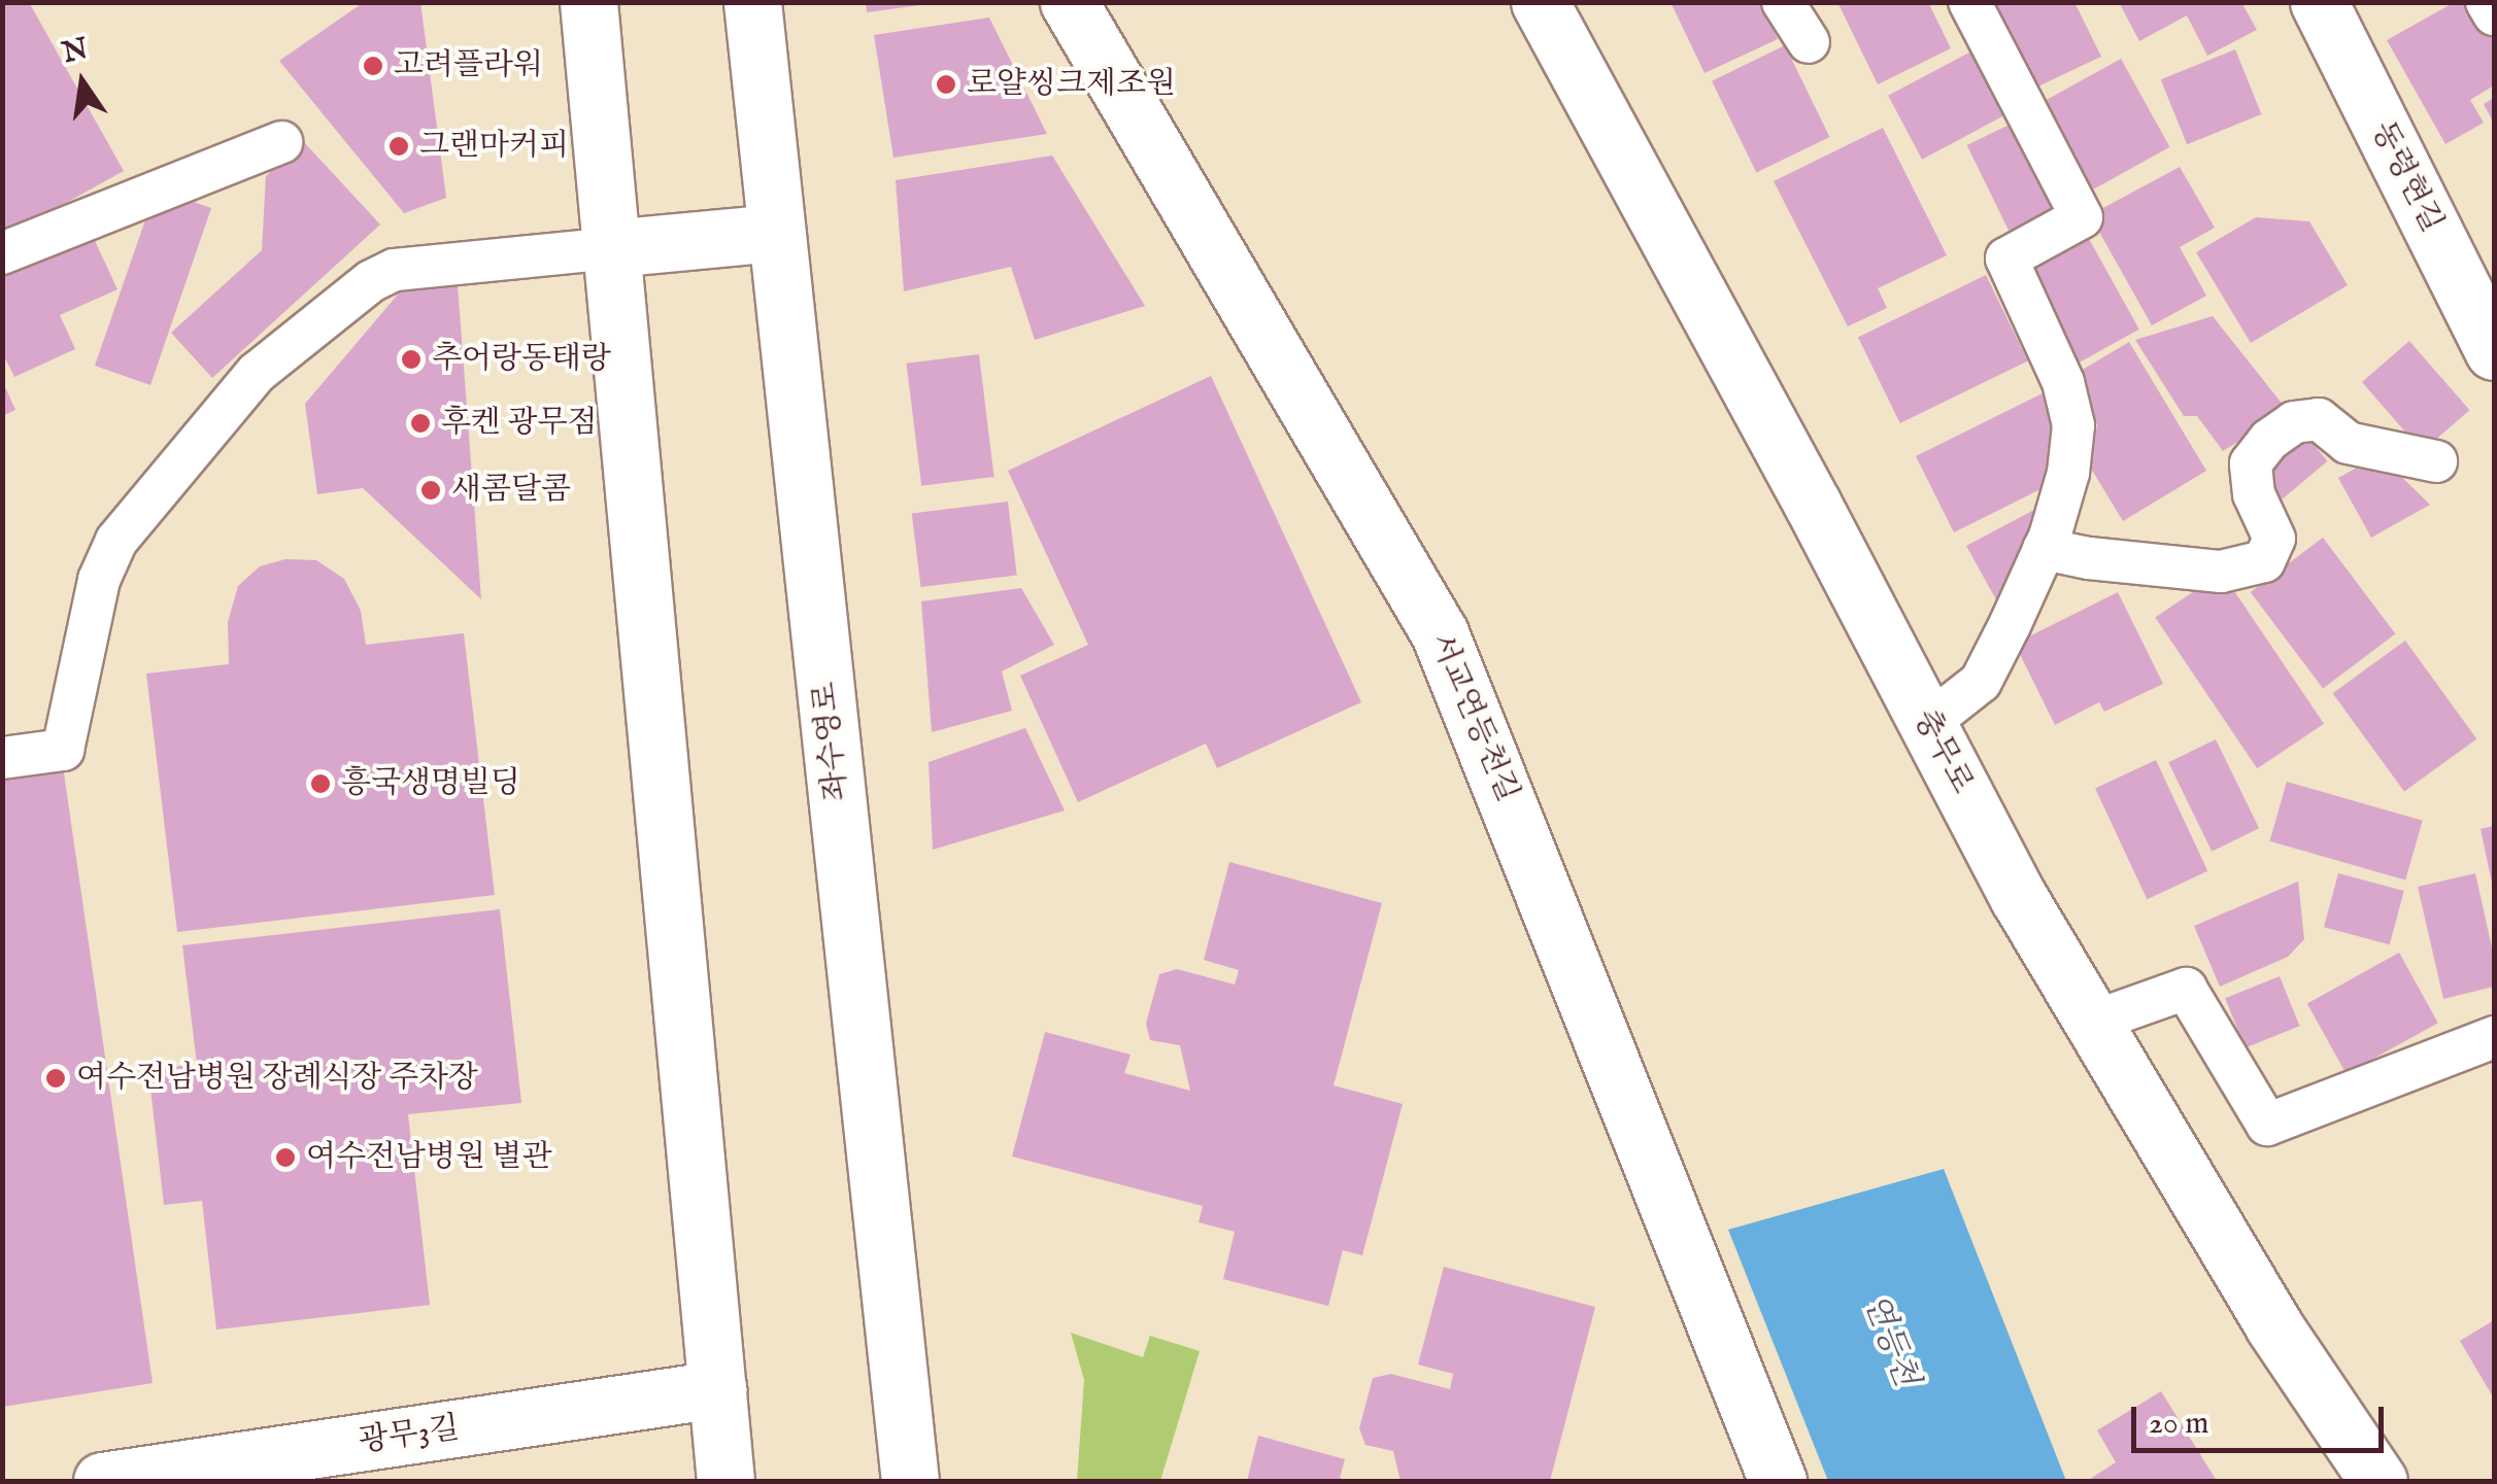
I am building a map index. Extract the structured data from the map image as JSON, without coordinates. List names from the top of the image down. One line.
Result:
{"streets":{"street":["동령현길","서교연등천길","좌수영로","충무로","광무3길"]},"water":["연등천"],"places":["고려플라워","로얄씽크제조원","그랜마커피","추어랑동태랑","후켄 광무점","새콤달콤","흥국생명빌딩","여수전남병원 장례식장 주차장","여수전남병원 별관"],"scale_bar":"20 m","north":"top"}
